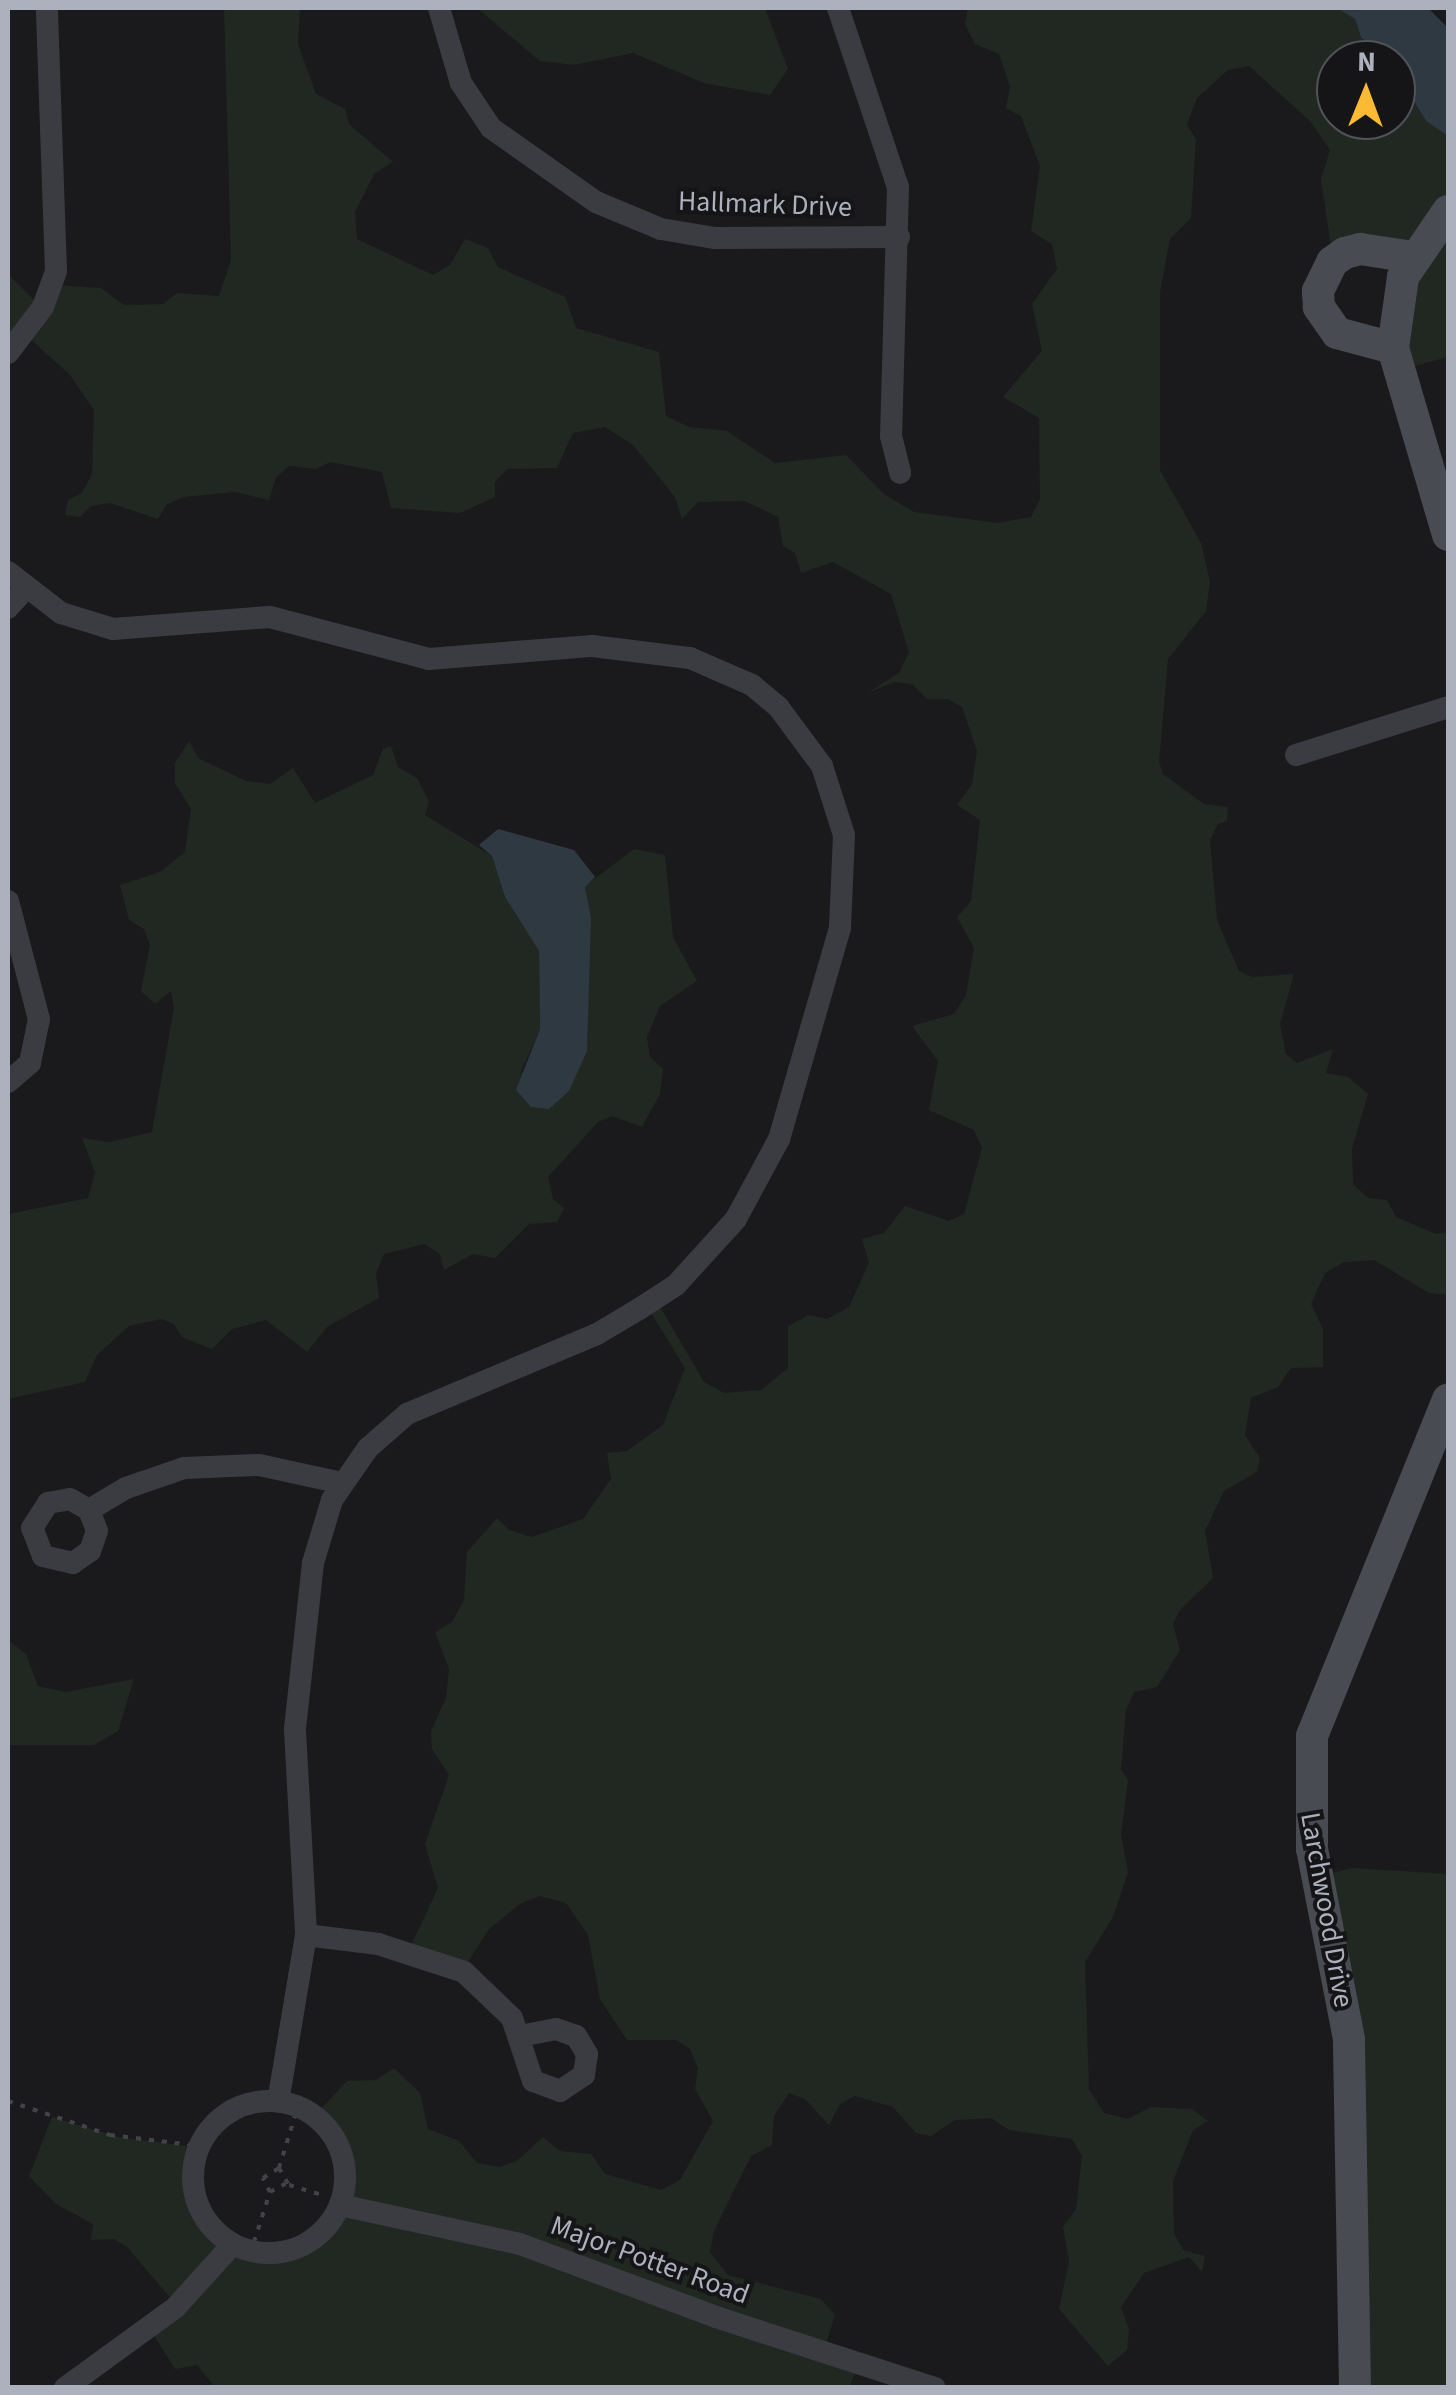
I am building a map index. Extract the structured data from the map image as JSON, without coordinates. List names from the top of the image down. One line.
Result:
{"streets":{"street":["Hallmark Drive","Larchwood Drive","Major Potter Road"]},"north":"top"}
